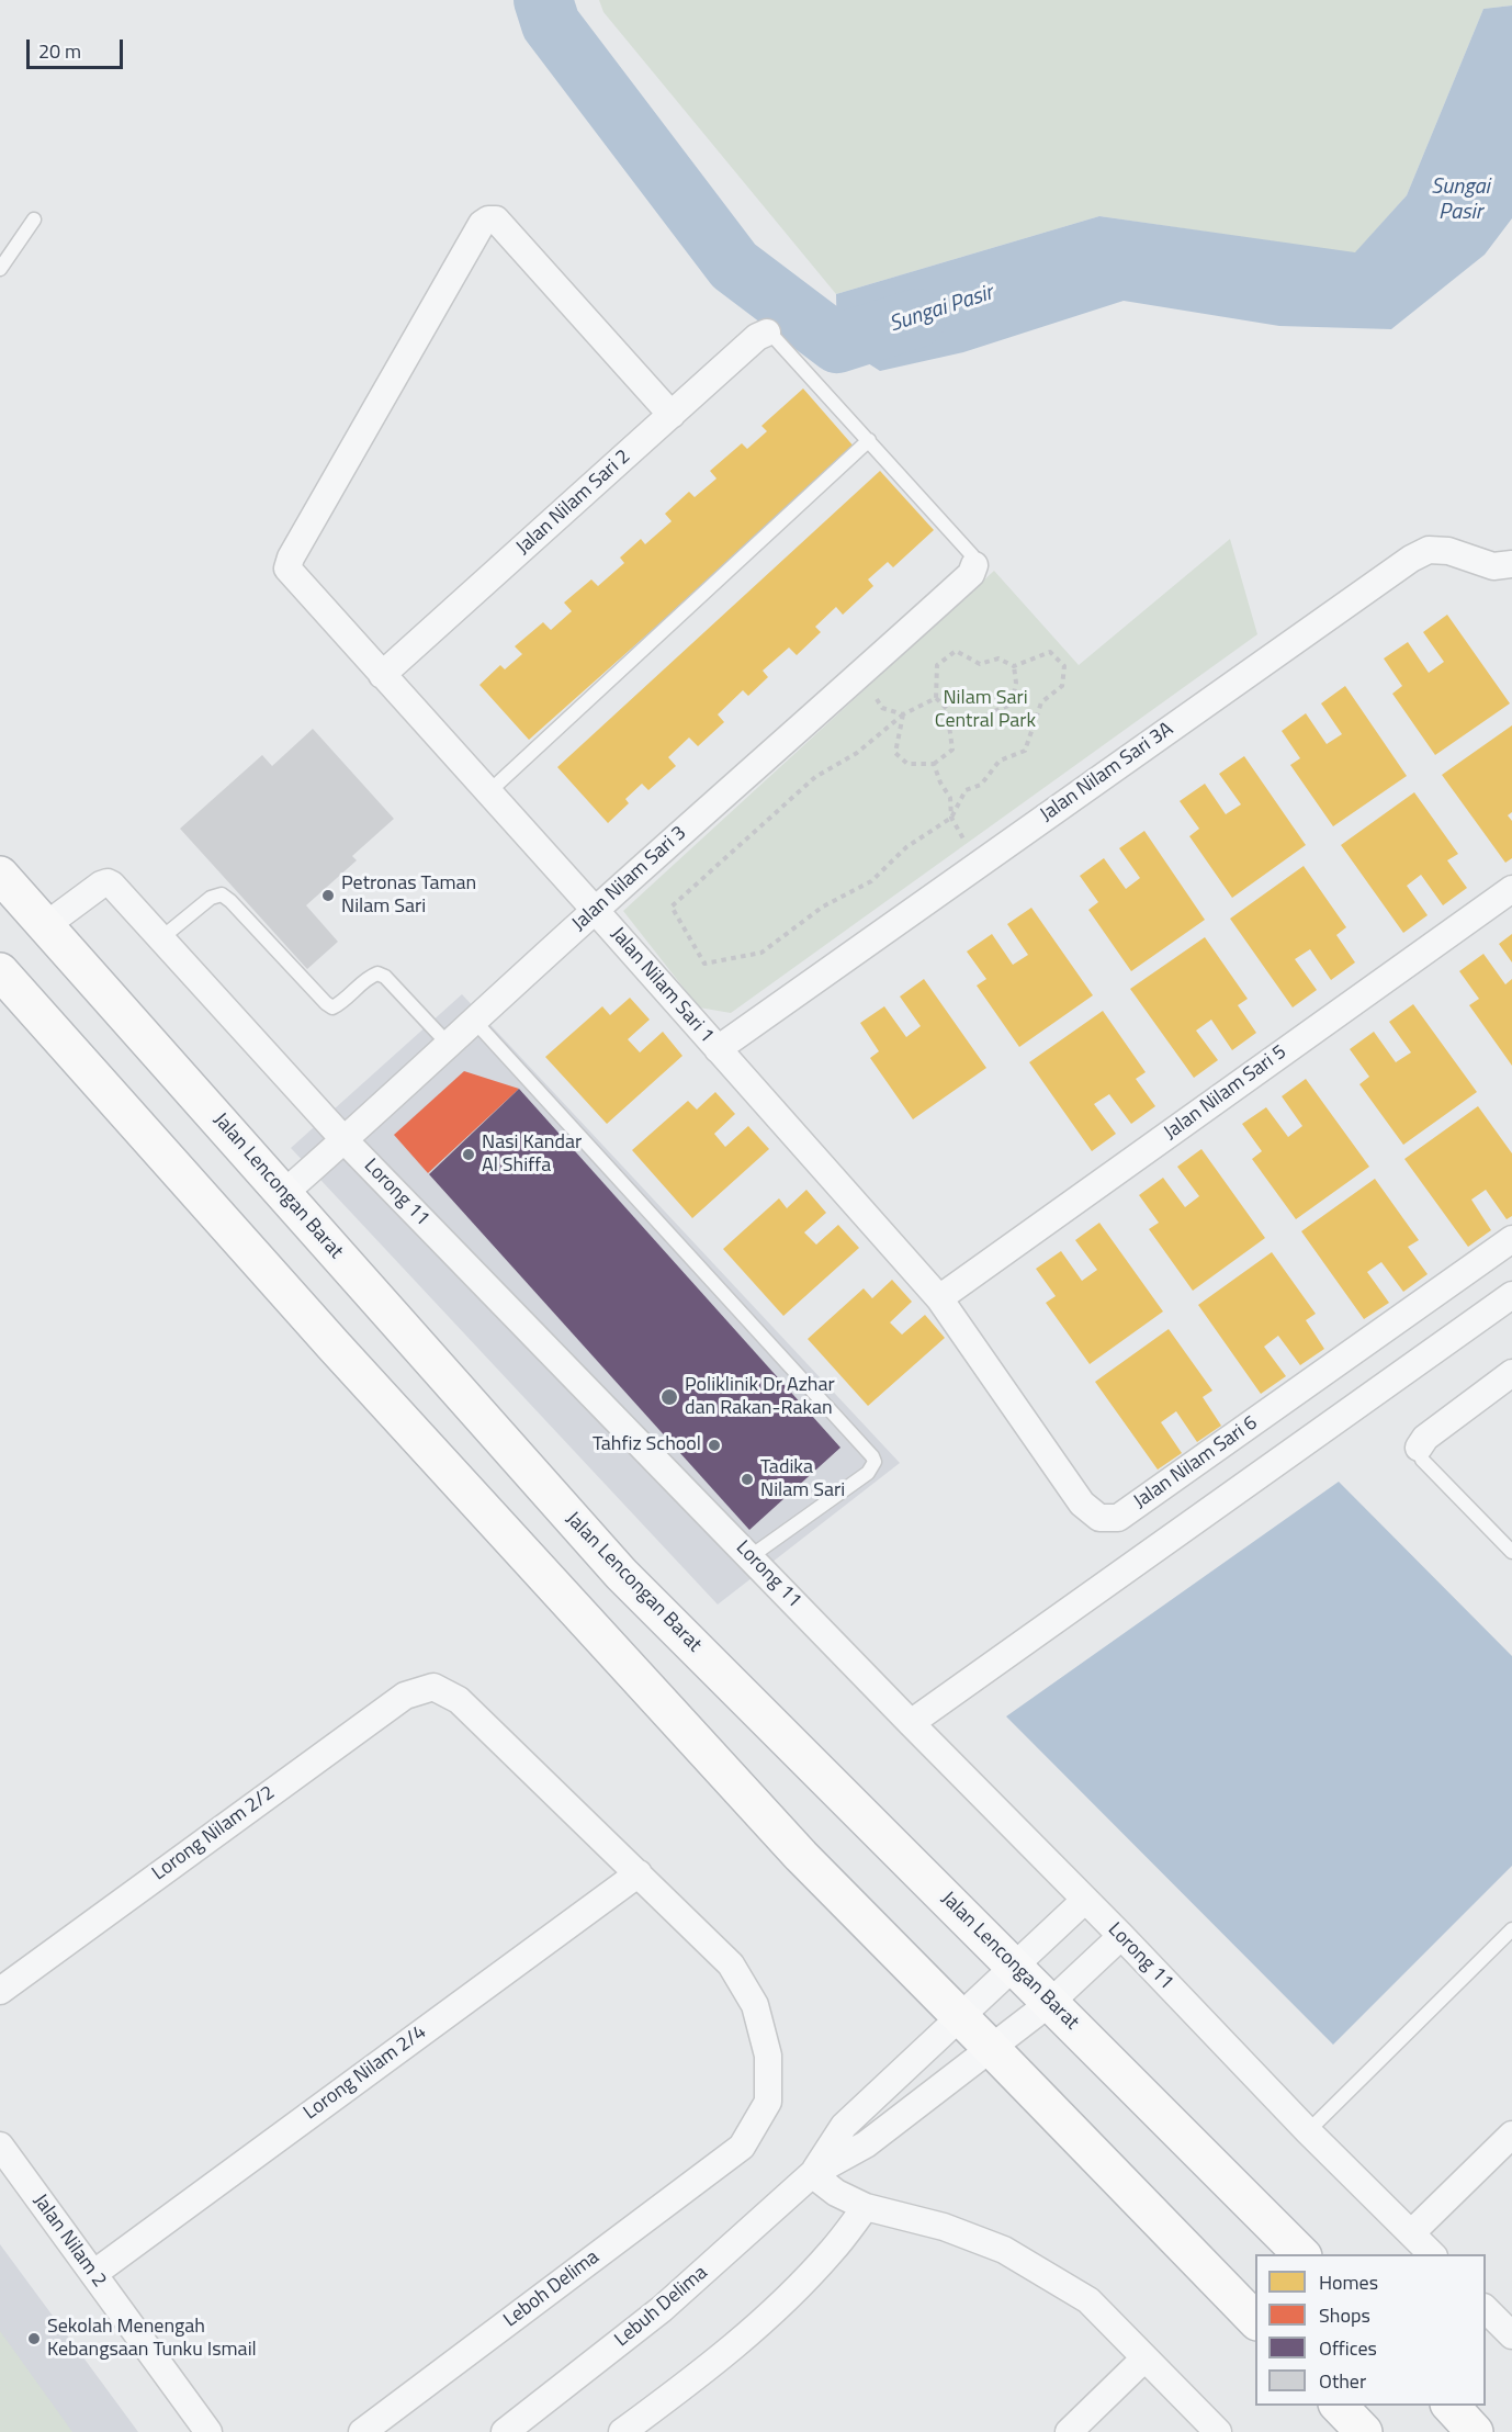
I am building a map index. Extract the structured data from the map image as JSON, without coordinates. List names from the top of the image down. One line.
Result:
{"streets":{"highway":["Jalan Lencongan Barat"],"street":["Jalan Nilam Sari 2","Jalan Nilam Sari 3A","Jalan Nilam Sari 3","Jalan Nilam Sari 1","Jalan Nilam Sari 5","Lorong 11","Jalan Nilam Sari 6","Lorong Nilam 2/2","Lorong Nilam 2/4","Jalan Nilam 2","Leboh Delima","Lebuh Delima"]},"crossings":[["Jalan Nilam Sari 2","Jalan Nilam Sari 1"],["Jalan Nilam Sari 3A","Jalan Nilam Sari 1"],["Jalan Nilam Sari 3","Jalan Nilam Sari 1"],["Jalan Nilam Sari 3","Jalan Lencongan Barat"],["Jalan Nilam Sari 3","Lorong 11"],["Jalan Nilam Sari 1","Jalan Nilam Sari 5"],["Jalan Nilam Sari 1","Jalan Nilam Sari 6"],["Jalan Nilam Sari 5","Jalan Nilam Sari 6"],["Jalan Lencongan Barat","Lorong 11"],["Jalan Lencongan Barat","Lebuh Delima"],["Lorong 11","Lebuh Delima"],["Lorong Nilam 2/2","Lorong Nilam 2/4"],["Lorong Nilam 2/2","Leboh Delima"],["Lorong Nilam 2/4","Jalan Nilam 2"],["Lorong Nilam 2/4","Leboh Delima"]],"water":["Sungai Pasir"],"parks":["Nilam Sari Central Park"],"places":["Petronas Taman Nilam Sari","Nasi Kandar Al Shiffa","Poliklinik Dr Azhar dan Rakan-Rakan","Tahfiz School","Tadika Nilam Sari","Sekolah Menengah Kebangsaan Tunku Ismail"],"legend":["Homes","Shops","Offices","Other"],"scale_bar":"20 m"}
